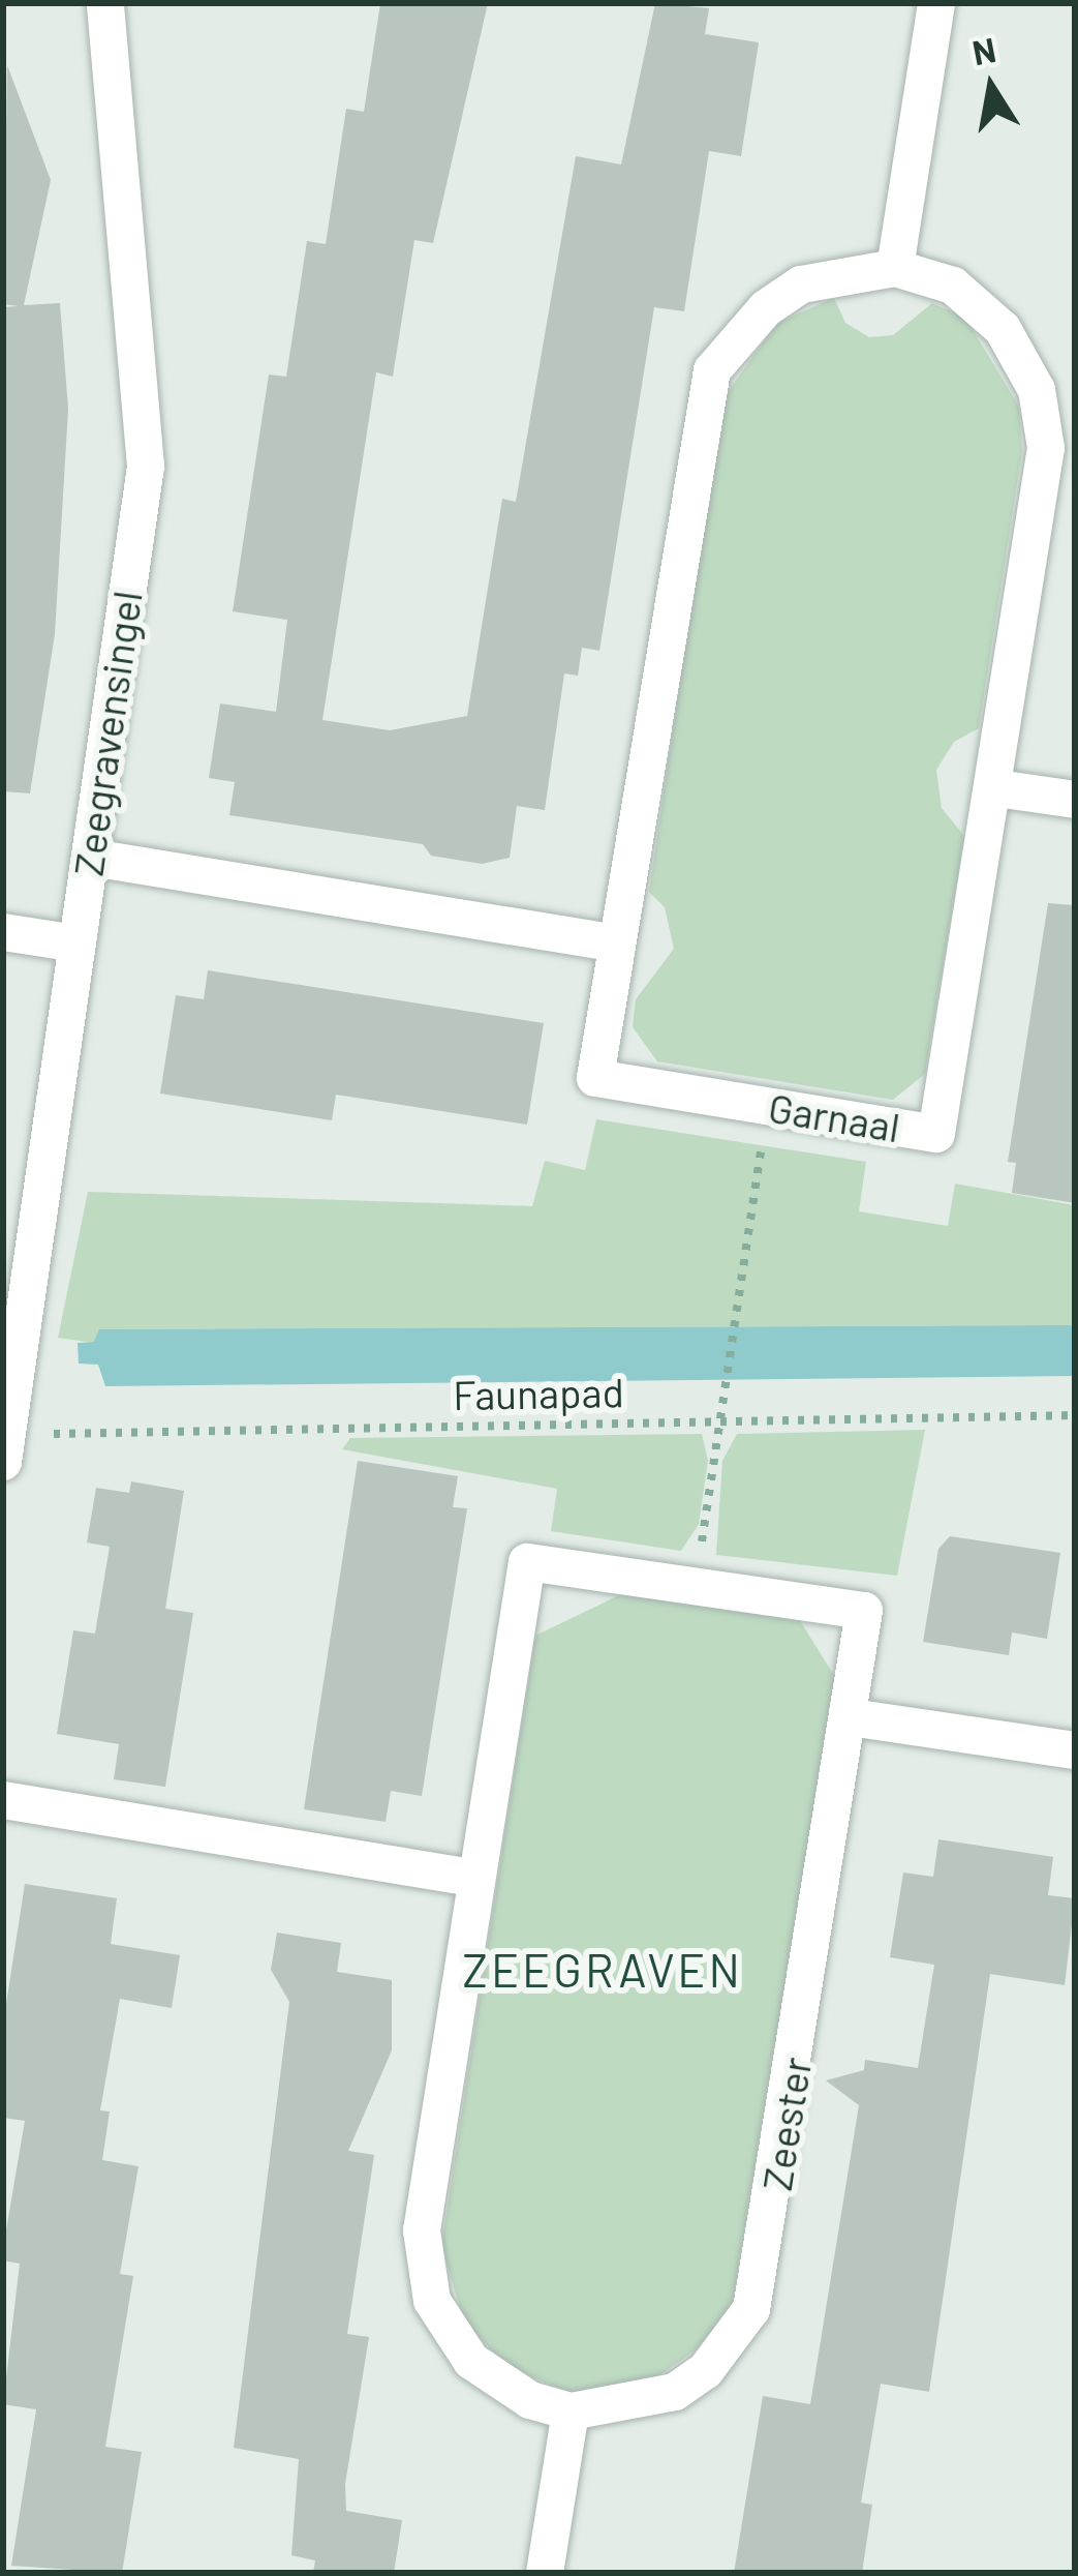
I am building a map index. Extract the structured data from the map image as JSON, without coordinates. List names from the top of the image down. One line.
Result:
{"streets":{"street":["Zeegravensingel","Garnaal","Zeester"],"path":["Faunapad"]},"crossings":[["Zeegravensingel","Faunapad"]],"districts":["ZEEGRAVEN"],"north":"top"}
